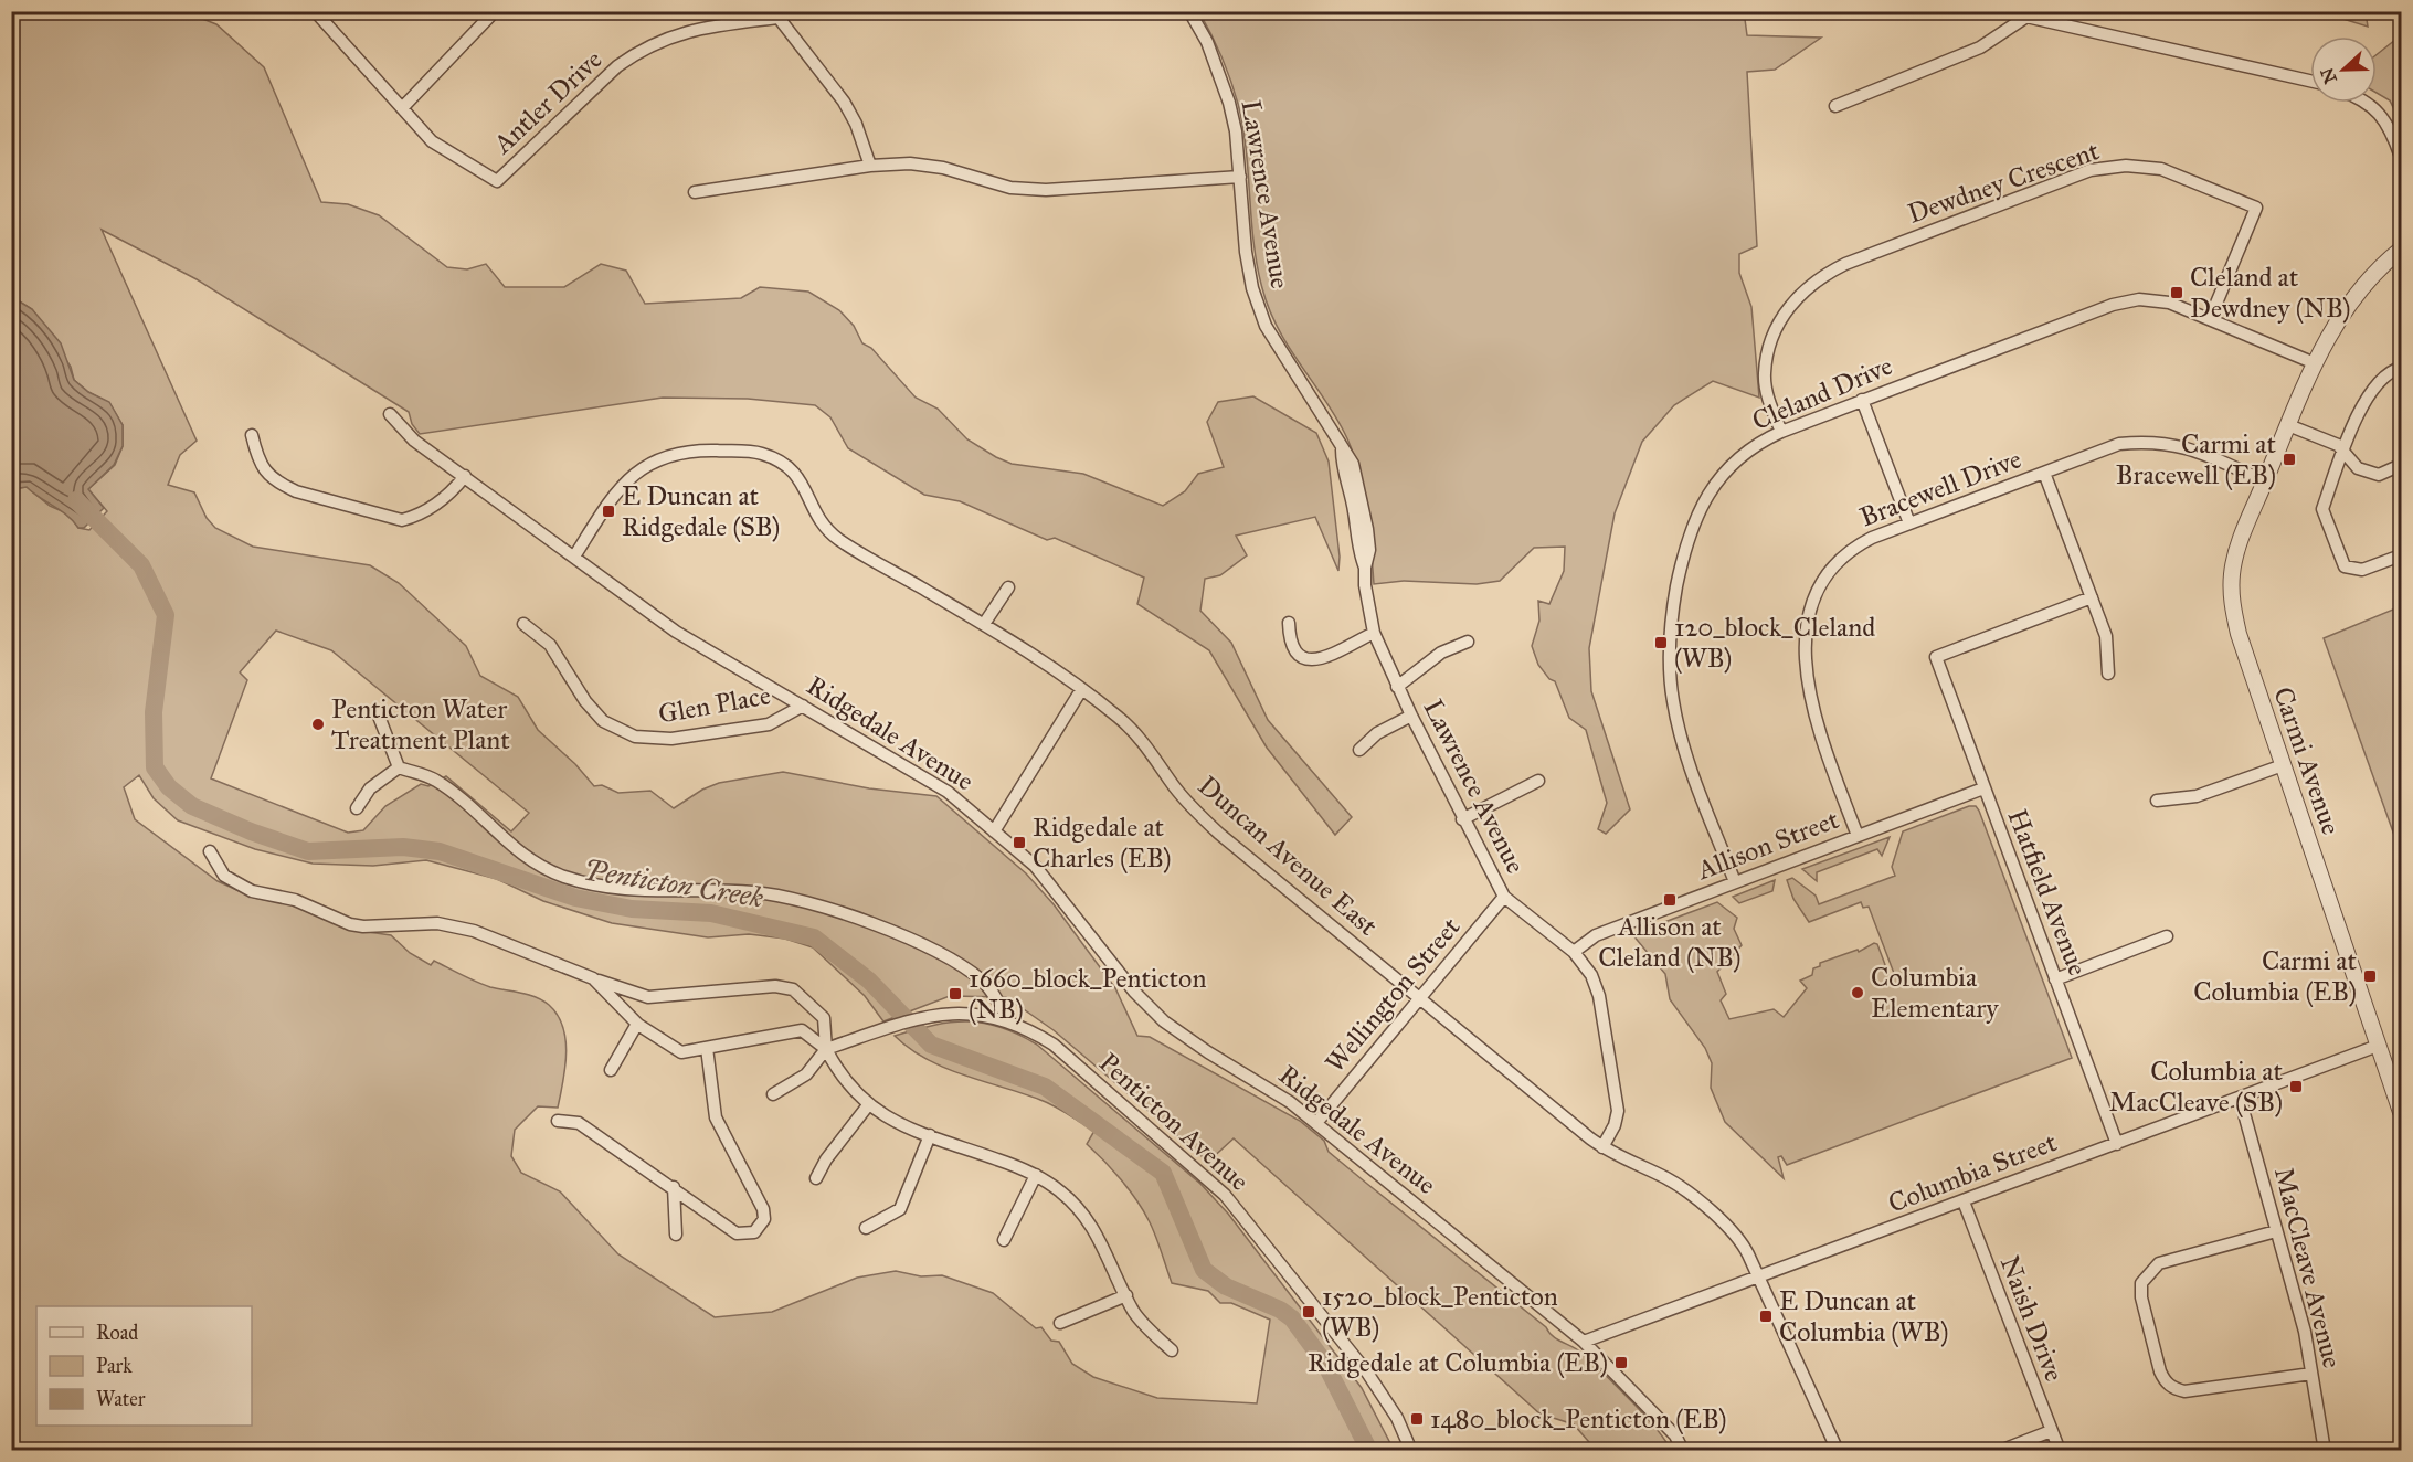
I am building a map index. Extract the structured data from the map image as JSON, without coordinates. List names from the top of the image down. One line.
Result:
{"streets":{"street":["Antler Drive","Dewdney Crescent","Lawrence Avenue","Cleland Drive","Bracewell Drive","Glen Place","Ridgedale Avenue","Carmi Avenue","Allison Street","Duncan Avenue East","Hatfield Avenue","Wellington Street","Penticton Avenue","Columbia Street","MacCleave Avenue","Naish Drive"]},"crossings":[["Dewdney Crescent","Cleland Drive"],["Lawrence Avenue","Allison Street"],["Lawrence Avenue","Duncan Avenue East"],["Lawrence Avenue","Wellington Street"],["Cleland Drive","Carmi Avenue"],["Cleland Drive","Allison Street"],["Bracewell Drive","Carmi Avenue"],["Bracewell Drive","Allison Street"],["Glen Place","Ridgedale Avenue"],["Ridgedale Avenue","Duncan Avenue East"],["Ridgedale Avenue","Wellington Street"],["Ridgedale Avenue","Columbia Street"],["Carmi Avenue","Columbia Street"],["Allison Street","Hatfield Avenue"],["Duncan Avenue East","Wellington Street"],["Duncan Avenue East","Columbia Street"],["Hatfield Avenue","Columbia Street"],["Columbia Street","MacCleave Avenue"],["Columbia Street","Naish Drive"]],"water":["Penticton Creek"],"places":{"transit":["Cleland at Dewdney (NB)","Carmi at Bracewell (EB)","E Duncan at Ridgedale (SB)","120_block_Cleland (WB)","Ridgedale at Charles (EB)","Allison at Cleland (NB)","Carmi at Columbia (EB)","1660_block_Penticton (NB)","Columbia at MacCleave (SB)","1520_block_Penticton (WB)","E Duncan at Columbia (WB)","Ridgedale at Columbia (EB)","1480_block_Penticton (EB)"],"other":["Penticton Water Treatment Plant","Columbia Elementary"]},"legend":["Road","Park","Water"],"north":"left"}
